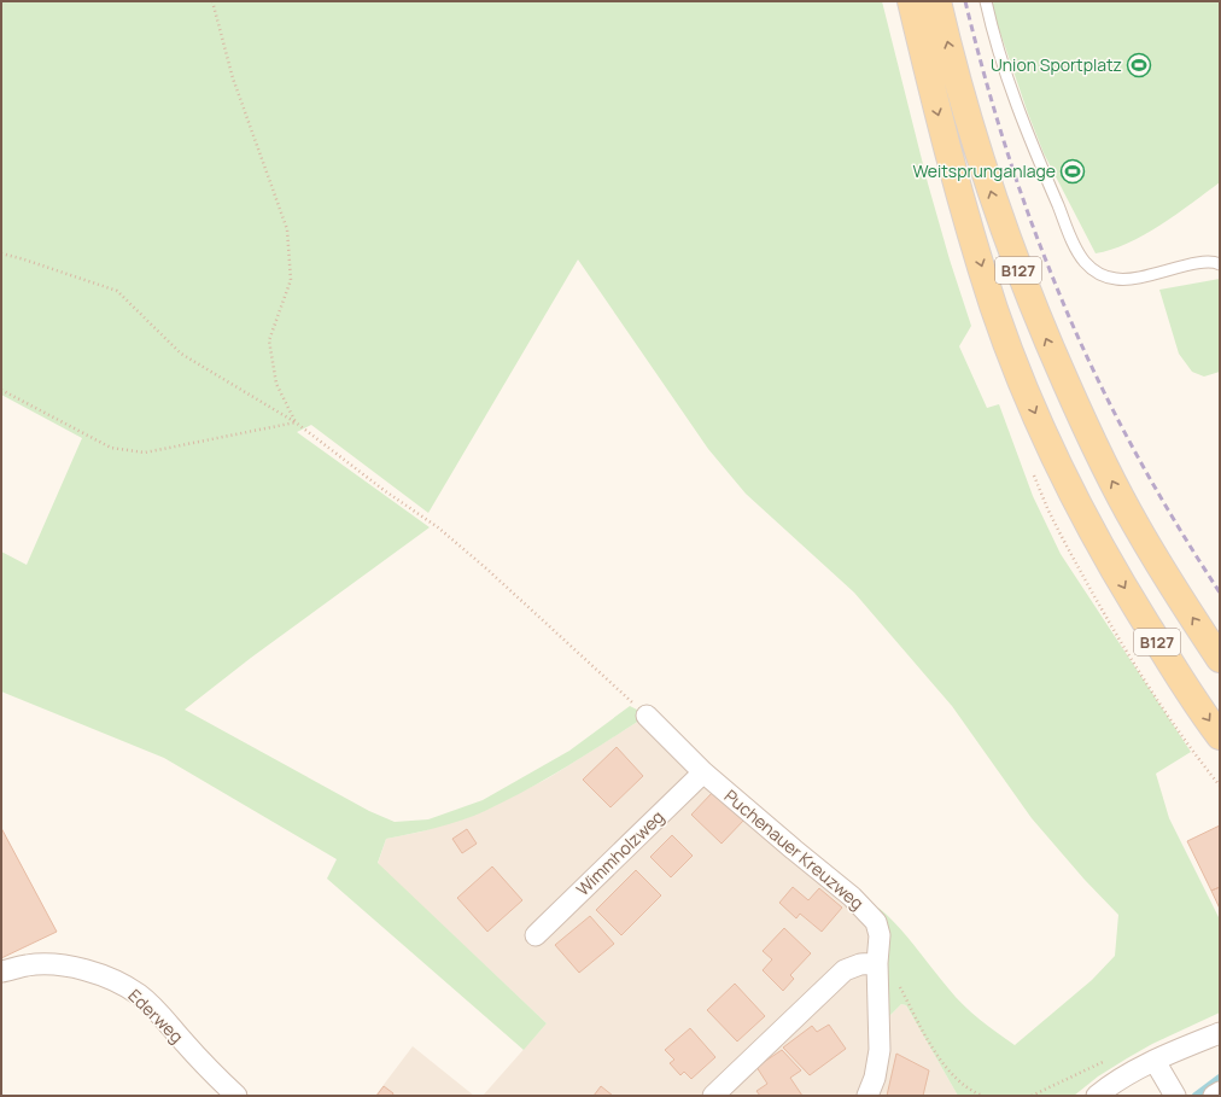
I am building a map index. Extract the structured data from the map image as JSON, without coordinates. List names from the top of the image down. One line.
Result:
{"streets":{"main road":["B127"],"street":["Puchenauer Kreuzweg","Wimmholzweg","Ederweg"]},"crossings":[["Puchenauer Kreuzweg","Wimmholzweg"]],"places":{"sports":["Union Sportplatz","Weitsprunganlage"]}}
